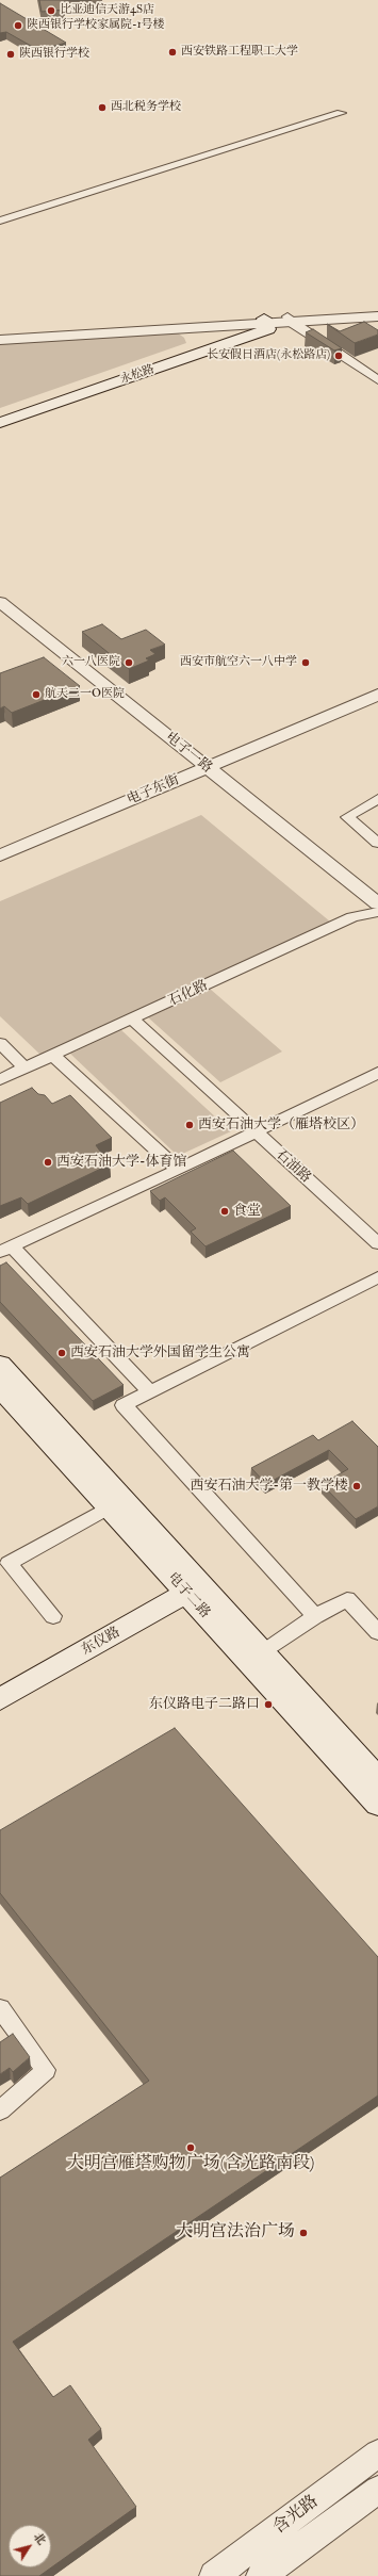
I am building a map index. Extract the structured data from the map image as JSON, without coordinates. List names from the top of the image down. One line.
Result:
{"streets":{"main road":["永松路","电子二路","东仪路"],"street":["电子一路","电子东街","石化路","石油路","含光路"]},"crossings":[["电子一路","电子东街"],["石化路","石油路"],["电子二路","东仪路"]],"places":["比亚迪信天游4S店","陕西银行学校家属院-1号楼","西安铁路工程职工大学","陕西银行学校","西北税务学校","长安假日酒店(永松路店)","六一八医院","西安市航空六一八中学","航天二一O医院","西安石油大学（雁塔校区）","西安石油大学-体育馆","食堂","西安石油大学外国留学生公寓","西安石油大学-第一教学楼","东仪路电子二路口","大明宫雁塔购物广场(含光路南段)","大明宫法治广场"],"north":"top right"}
